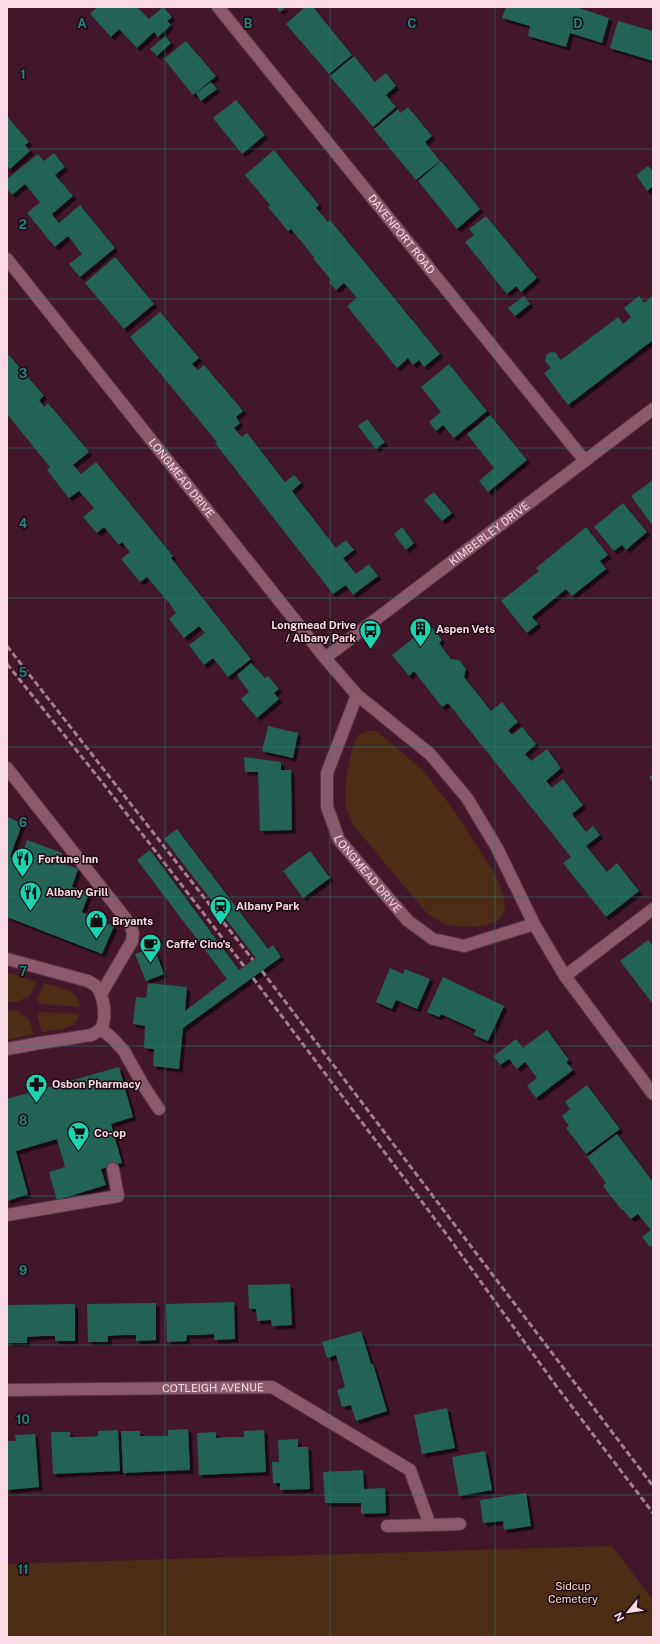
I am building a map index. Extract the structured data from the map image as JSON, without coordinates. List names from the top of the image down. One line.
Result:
{"streets":{"street":["DAVENPORT ROAD","LONGMEAD DRIVE","KIMBERLEY DRIVE","COTLEIGH AVENUE"]},"crossings":[["DAVENPORT ROAD","KIMBERLEY DRIVE"],["LONGMEAD DRIVE","KIMBERLEY DRIVE"]],"parks":["Sidcup Cemetery"],"places":{"building":["Aspen Vets"],"bus stop":["Longmead Drive / Albany Park"],"restaurant":["Fortune Inn","Albany Grill"],"station":["Albany Park"],"shop":["Bryants"],"cafe":["Caffe' Cino's"],"pharmacy":["Osbon Pharmacy"],"supermarket":["Co-op"]},"north":"bottom left","grid":{"columns":["A","B","C","D"],"rows":["1","2","3","4","5","6","7","8","9","10","11"]}}
